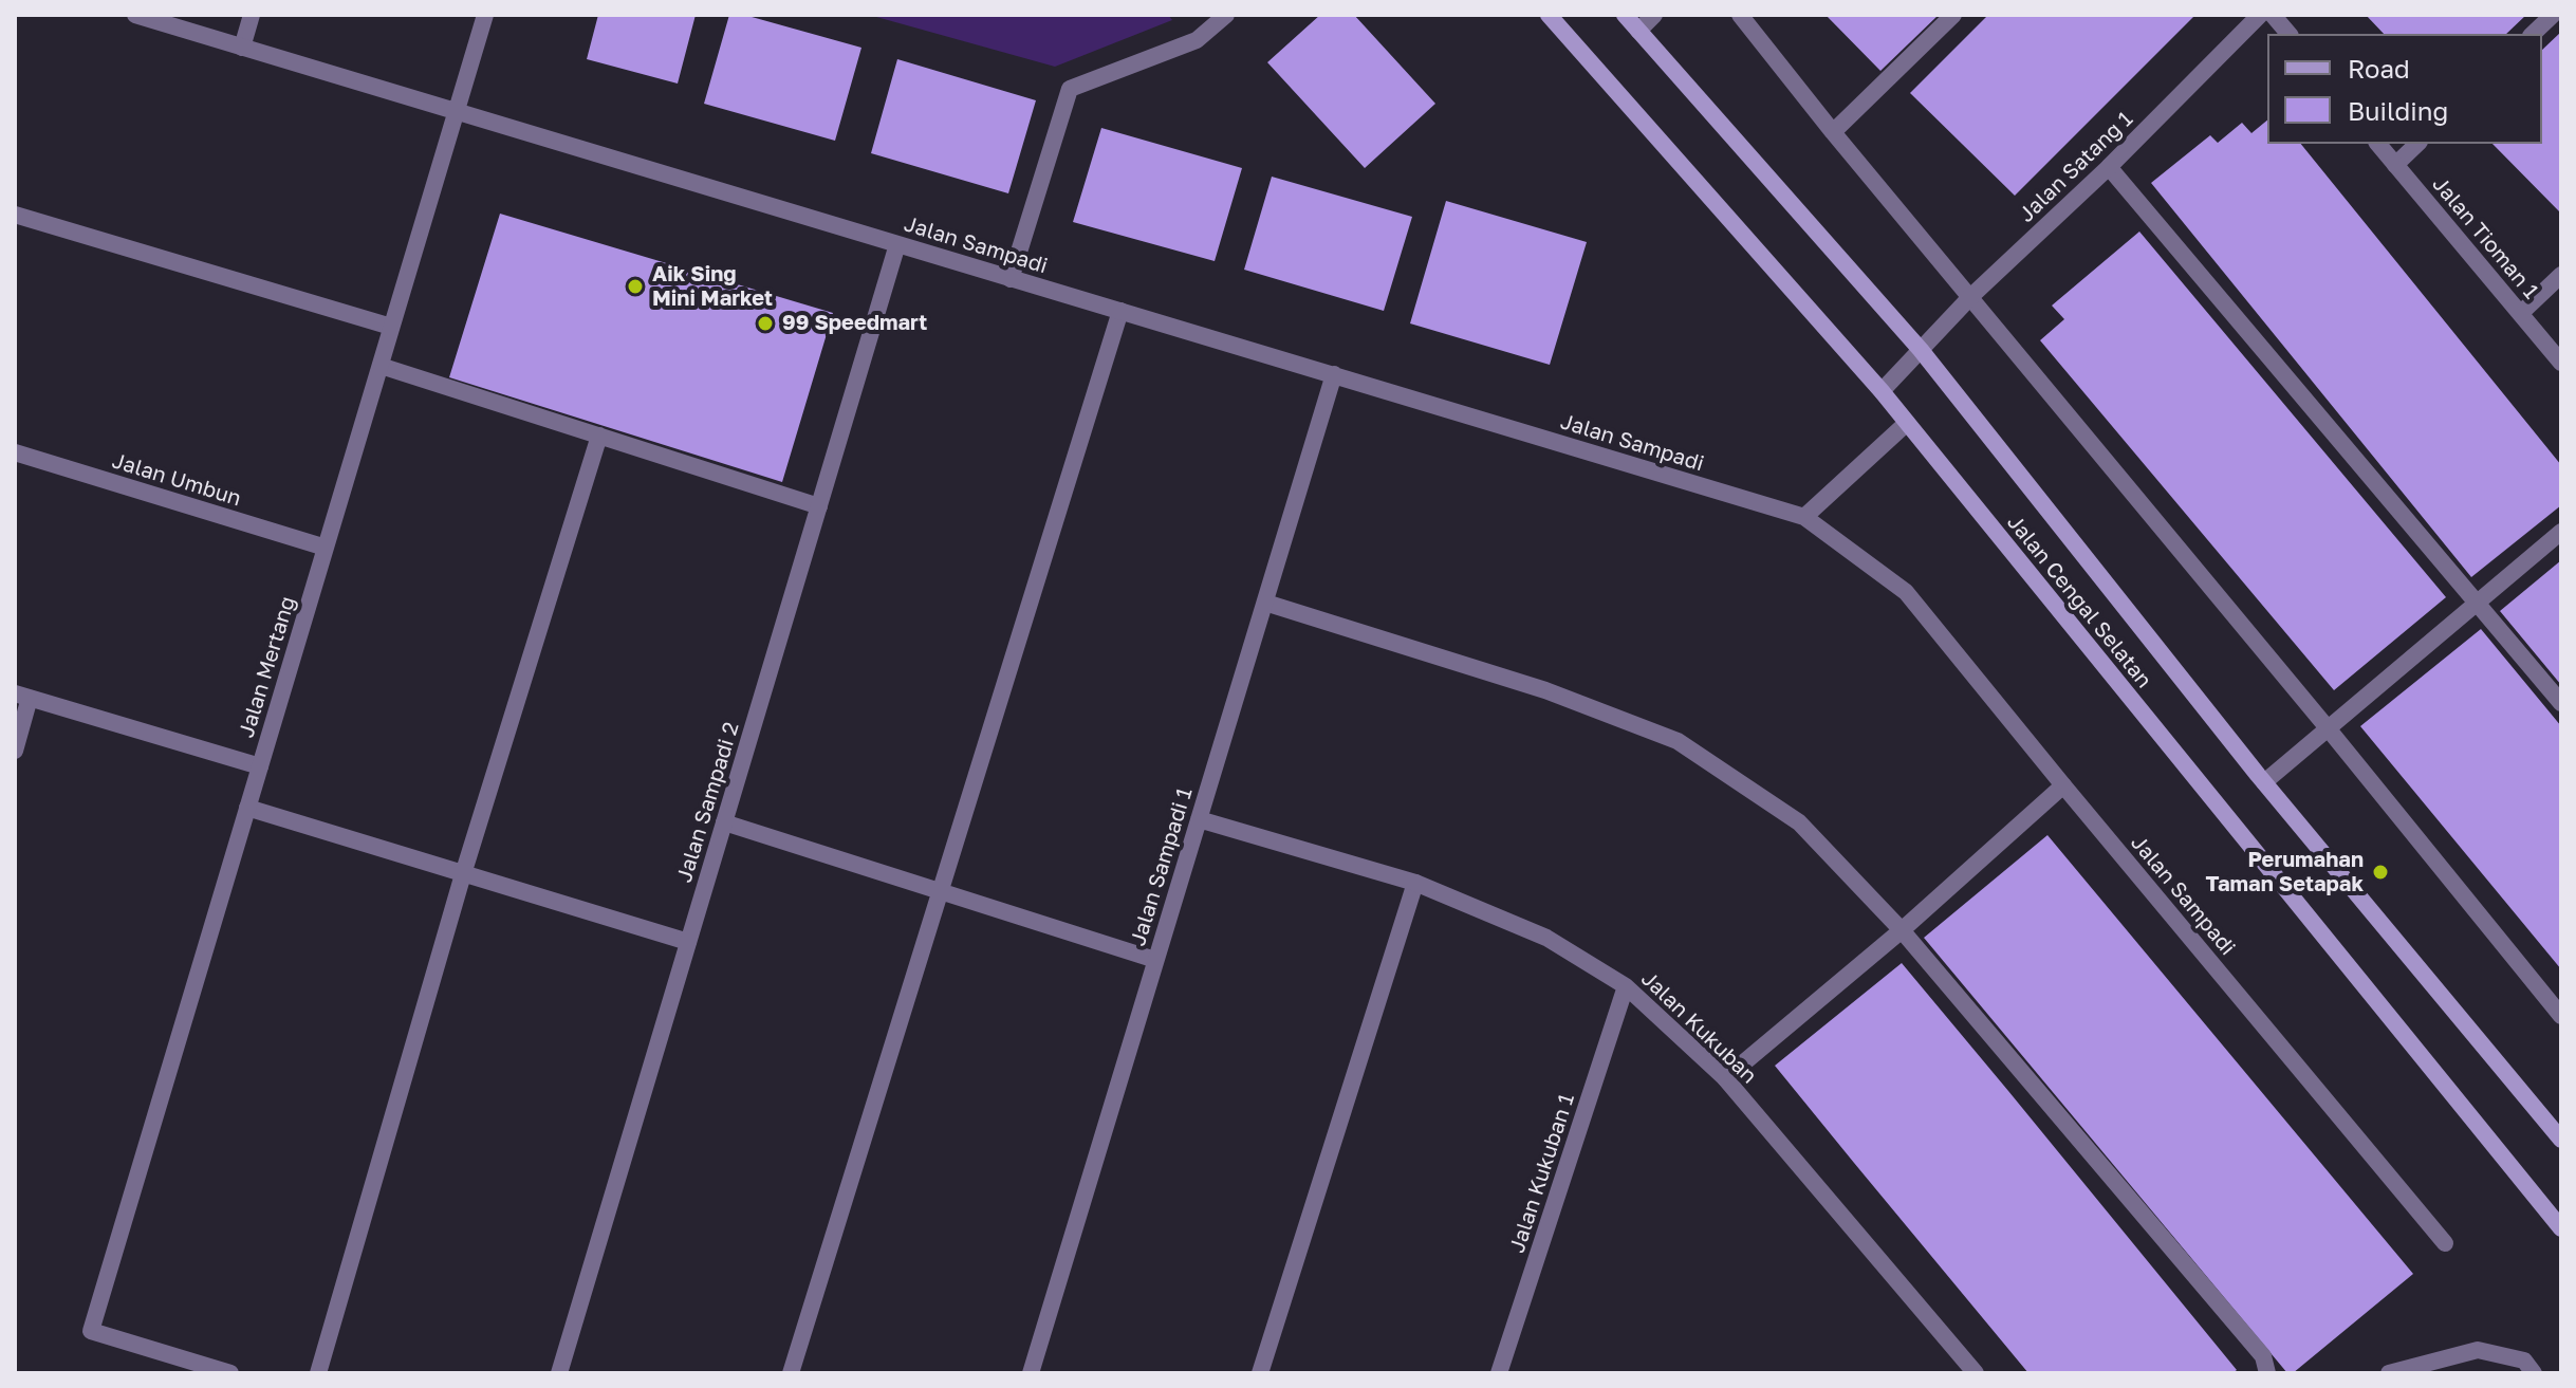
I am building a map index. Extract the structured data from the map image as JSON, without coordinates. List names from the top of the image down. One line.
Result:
{"streets":{"street":["Jalan Satang 1","Jalan Tioman 1","Jalan Sampadi","Jalan Umbun","Jalan Cengal Selatan","Jalan Mertang","Jalan Sampadi 2","Jalan Sampadi 1","Jalan Kukuban","Jalan Kukuban 1"]},"crossings":[["Jalan Satang 1","Jalan Cengal Selatan"],["Jalan Sampadi","Jalan Mertang"],["Jalan Sampadi","Jalan Sampadi 2"],["Jalan Sampadi","Jalan Sampadi 1"],["Jalan Umbun","Jalan Mertang"],["Jalan Sampadi 1","Jalan Kukuban"],["Jalan Kukuban","Jalan Kukuban 1"]],"places":["Aik Sing Mini Market","99 Speedmart","Perumahan Taman Setapak"],"legend":["Road","Building"]}
